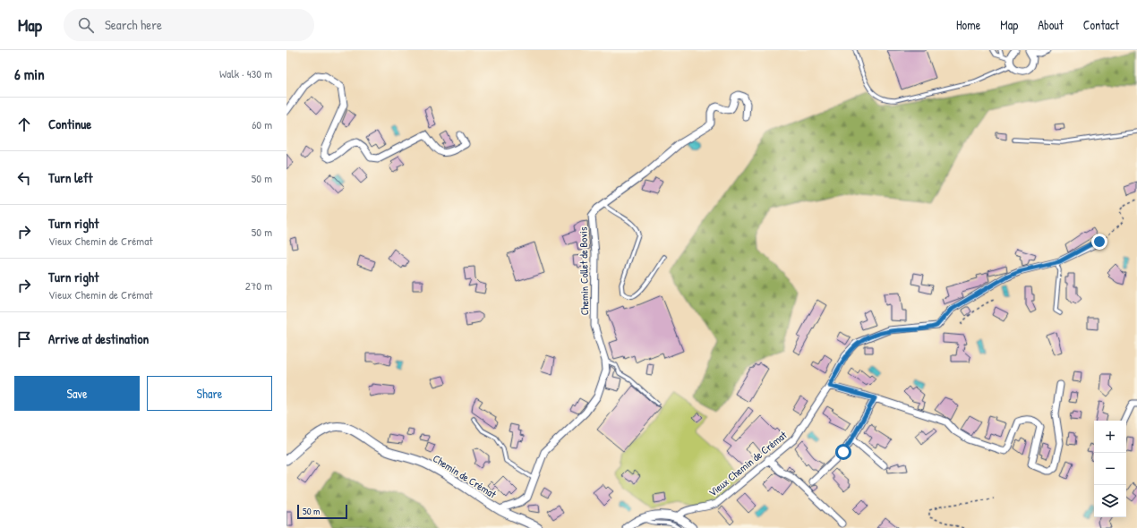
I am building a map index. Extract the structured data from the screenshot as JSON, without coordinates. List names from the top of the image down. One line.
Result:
{"streets":{"street":["Chemin Collet de Bovis","Vieux Chemin de Crémat","Chemin de Crémat"]},"crossings":[["Chemin Collet de Bovis","Chemin de Crémat"]],"scale_bar":"50 m","page":{"header":"Map","search":"Search here","nav":["Home","Map","About","Contact"],"heading":["6 min","Walk · 430 m"],"list":[["Continue","60 m"],["Turn left","50 m"],["Turn right","Vieux Chemin de Crémat","50 m"],["Turn right","Vieux Chemin de Crémat","270 m"],"Arrive at destination"],"buttons":["Save","Share"],"map_buttons":["+","−"],"scale":"50 m"}}
